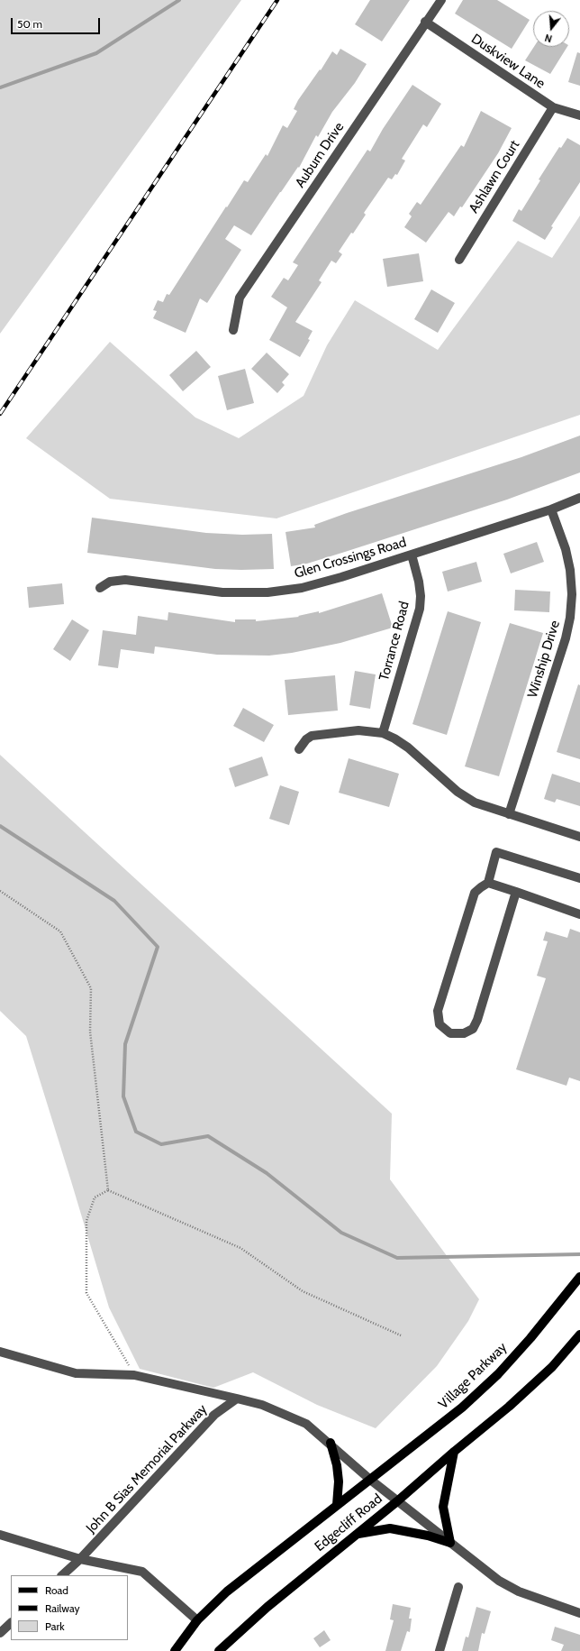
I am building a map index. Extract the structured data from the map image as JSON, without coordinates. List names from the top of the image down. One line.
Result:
{"streets":{"main road":["Village Parkway","Edgecliff Road"],"street":["Duskview Lane","Auburn Drive","Ashlawn Court","Glen Crossings Road","Torrance Road","Winship Drive","John B Sias Memorial Parkway"]},"crossings":[["Duskview Lane","Auburn Drive"],["Duskview Lane","Ashlawn Court"],["Glen Crossings Road","Torrance Road"],["Glen Crossings Road","Winship Drive"],["Village Parkway","Edgecliff Road"]],"legend":["Road","Railway","Park"],"scale_bar":"50 m","north":"bottom"}
